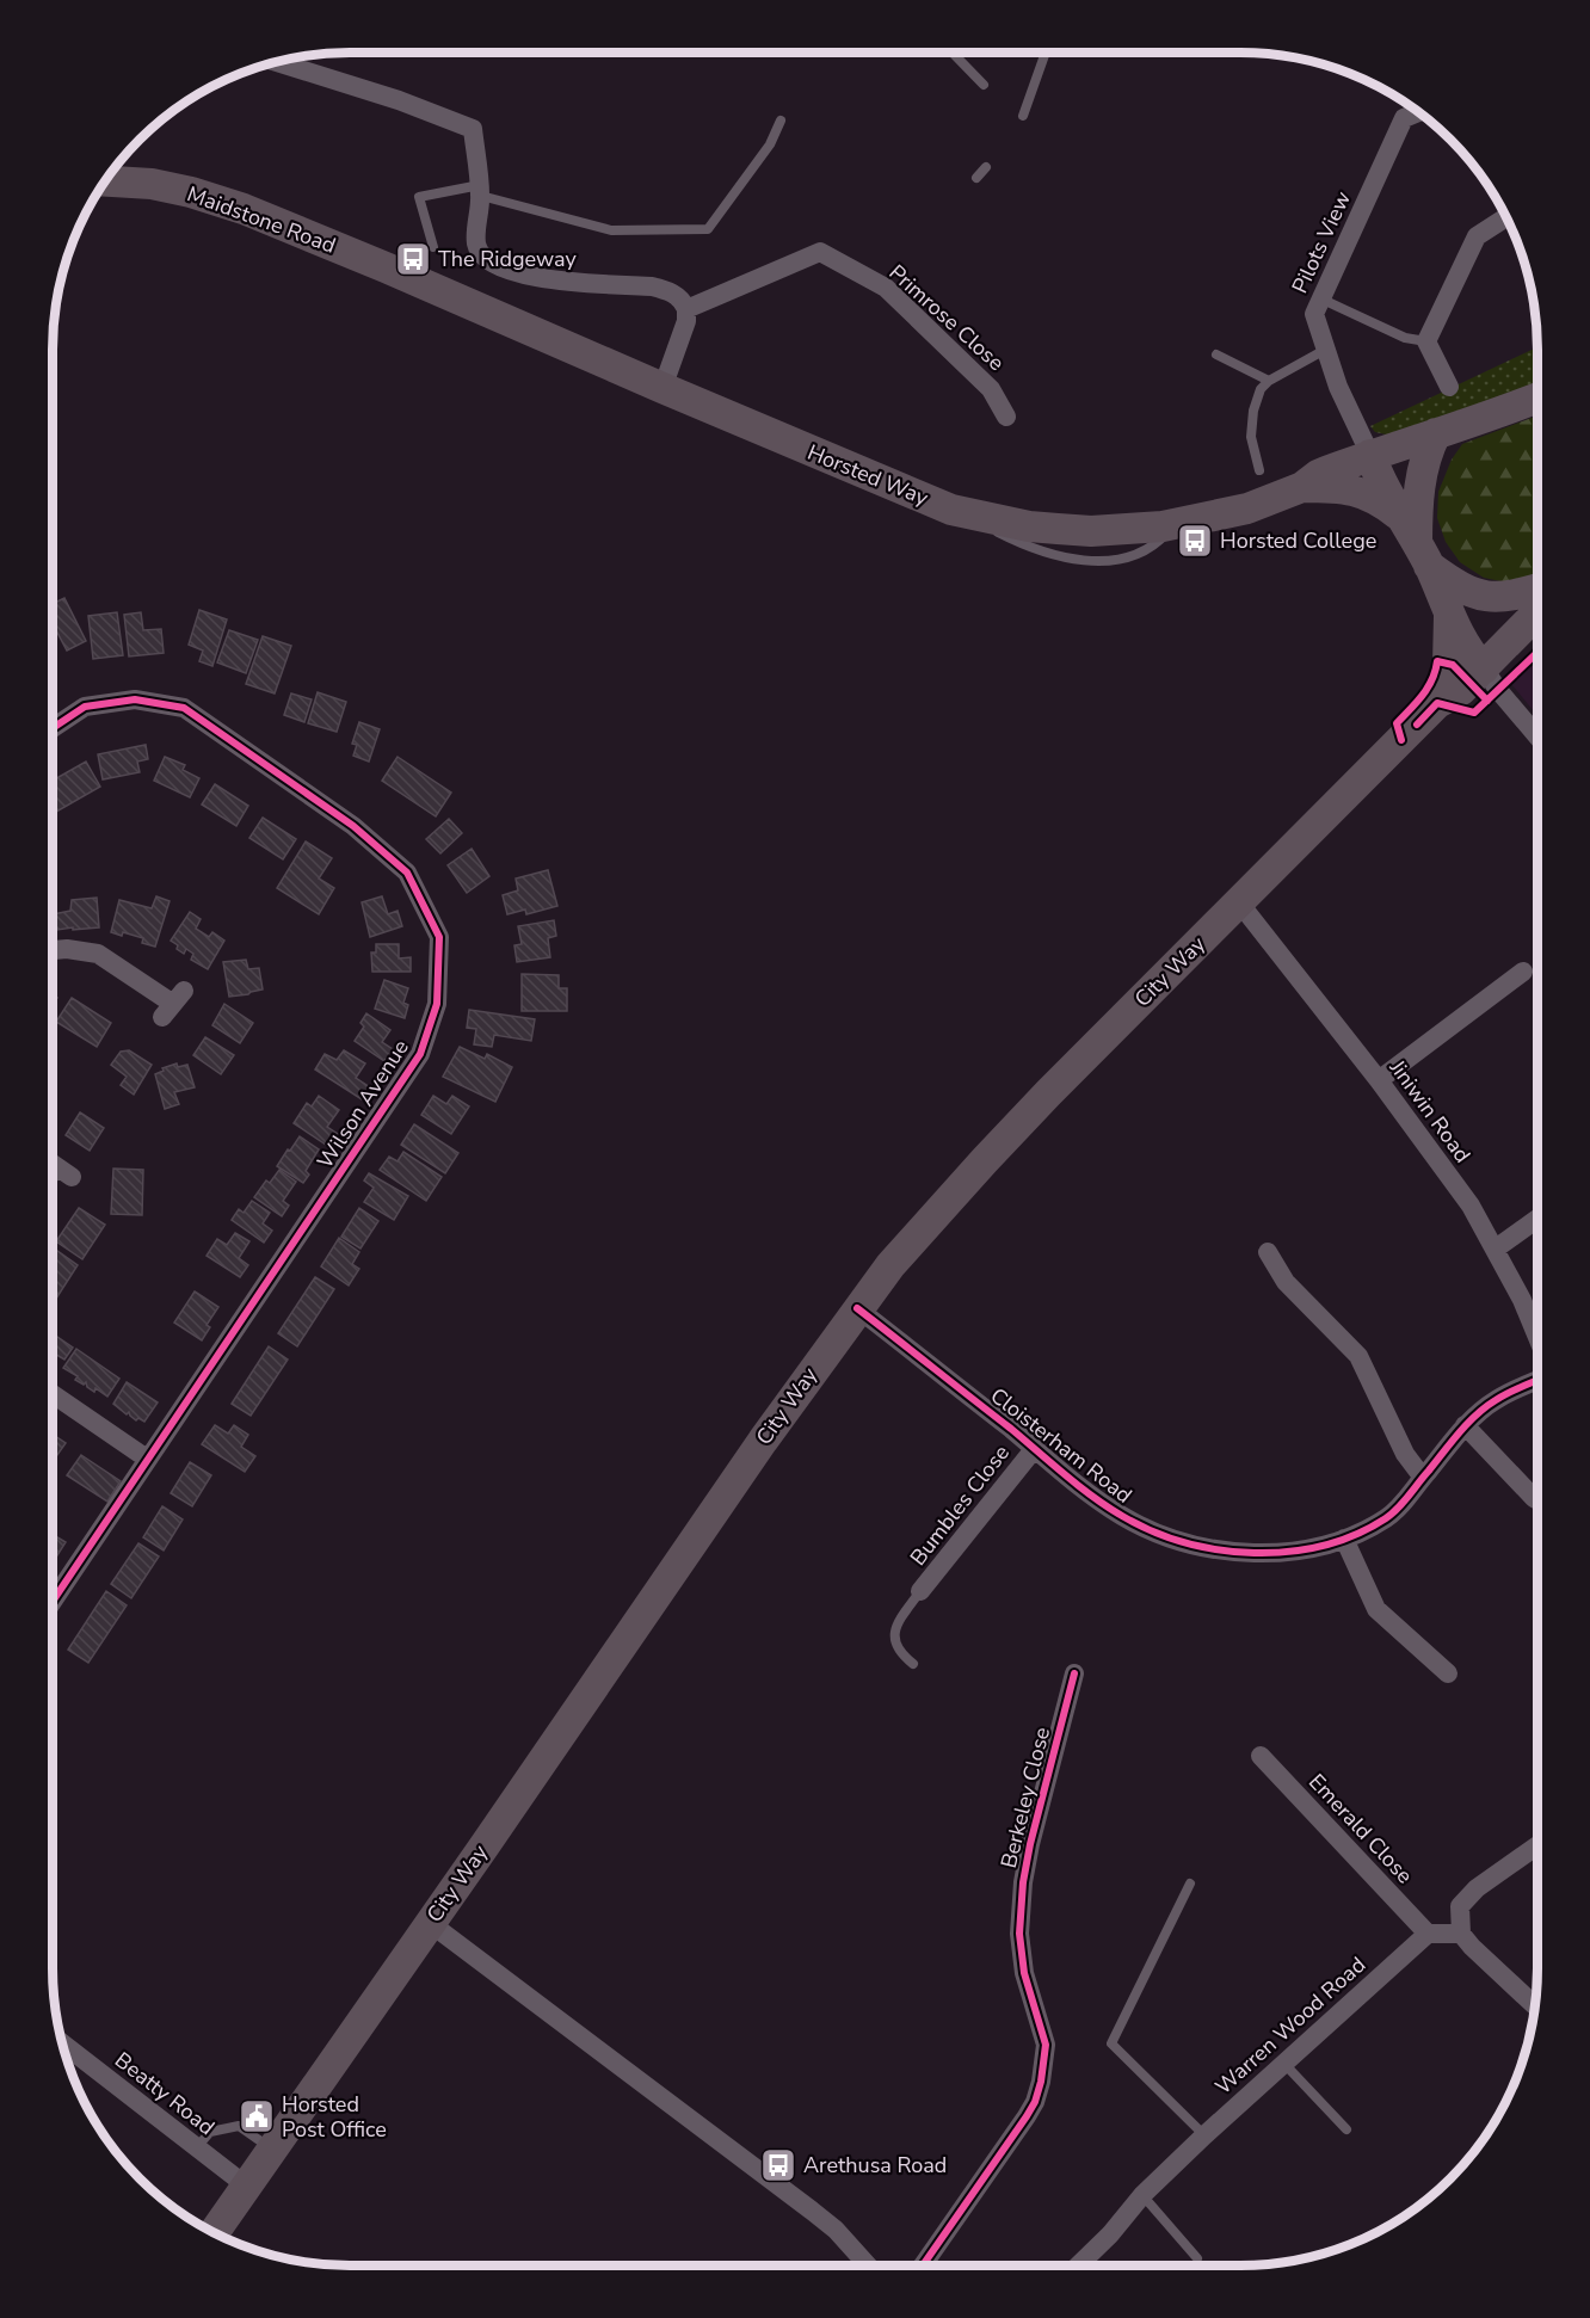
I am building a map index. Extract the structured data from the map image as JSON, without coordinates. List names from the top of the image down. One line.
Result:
{"streets":{"main road":["Maidstone Road","Horsted Way","City Way"],"street":["Pilots View","Primrose Close","Wilson Avenue","Jiniwin Road","Cloisterham Road","Bumbles Close","Berkeley Close","Emerald Close","Warren Wood Road","Beatty Road"]},"crossings":[["Maidstone Road","Horsted Way"],["Pilots View","Horsted Way"],["City Way","Jiniwin Road"],["City Way","Cloisterham Road"],["City Way","Beatty Road"],["Cloisterham Road","Bumbles Close"],["Emerald Close","Warren Wood Road"]],"places":{"bus stop":["The Ridgeway","Horsted College","Arethusa Road"],"public building":["Horsted Post Office"]}}
